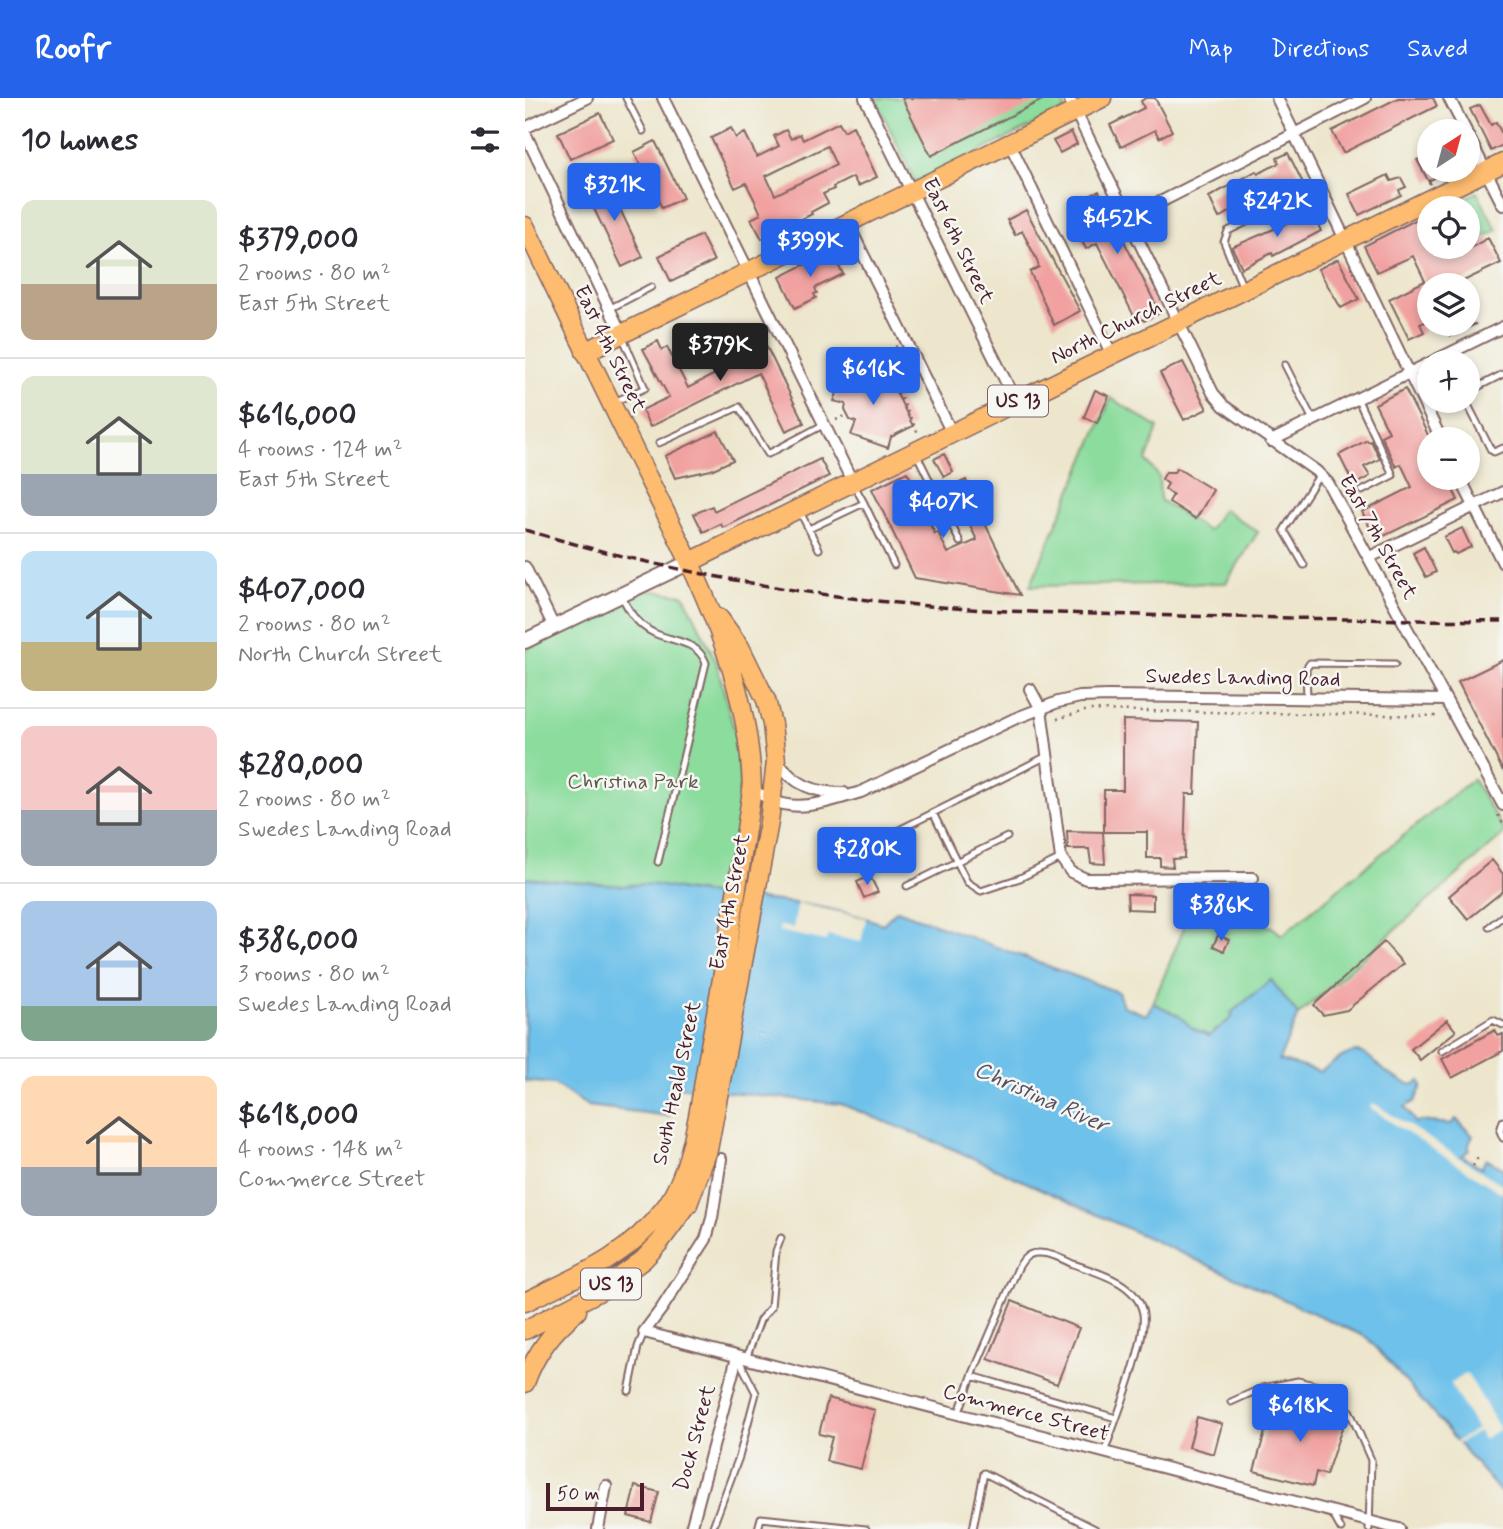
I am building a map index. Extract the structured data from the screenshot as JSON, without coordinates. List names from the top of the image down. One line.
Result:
{"streets":{"main road":["North Church Street","East 4th Street","US 13","South Heald Street"],"street":["East 6th Street","East 7th Street","Swedes Landing Road","Commerce Street","Dock Street"]},"crossings":[["East 6th Street","North Church Street"],["North Church Street","East 4th Street"],["North Church Street","East 7th Street"],["East 4th Street","Swedes Landing Road"],["East 4th Street","South Heald Street"],["East 7th Street","Swedes Landing Road"],["Commerce Street","Dock Street"]],"water":["Christina River"],"parks":["Christina Park"],"scale_bar":"50 m","north":"top right","page":{"header":"Roofr","nav":["Map","Directions","Saved"],"heading":"10 homes","map_buttons":["+","−"],"price":["$321K","$242K","$452K","$399K","$379K","$616K","$407K","$280K","$386K","$618K"],"list":[{"name":"$379,000","note":"2 rooms · 80 m² · East 5th Street"},{"name":"$616,000","note":"4 rooms · 124 m² · East 5th Street"},{"name":"$407,000","note":"2 rooms · 80 m² · North Church Street"},{"name":"$280,000","note":"2 rooms · 80 m² · Swedes Landing Road"},{"name":"$386,000","note":"3 rooms · 80 m² · Swedes Landing Road"},{"name":"$618,000","note":"4 rooms · 148 m² · Commerce Street"}],"scale":"50 m"}}
